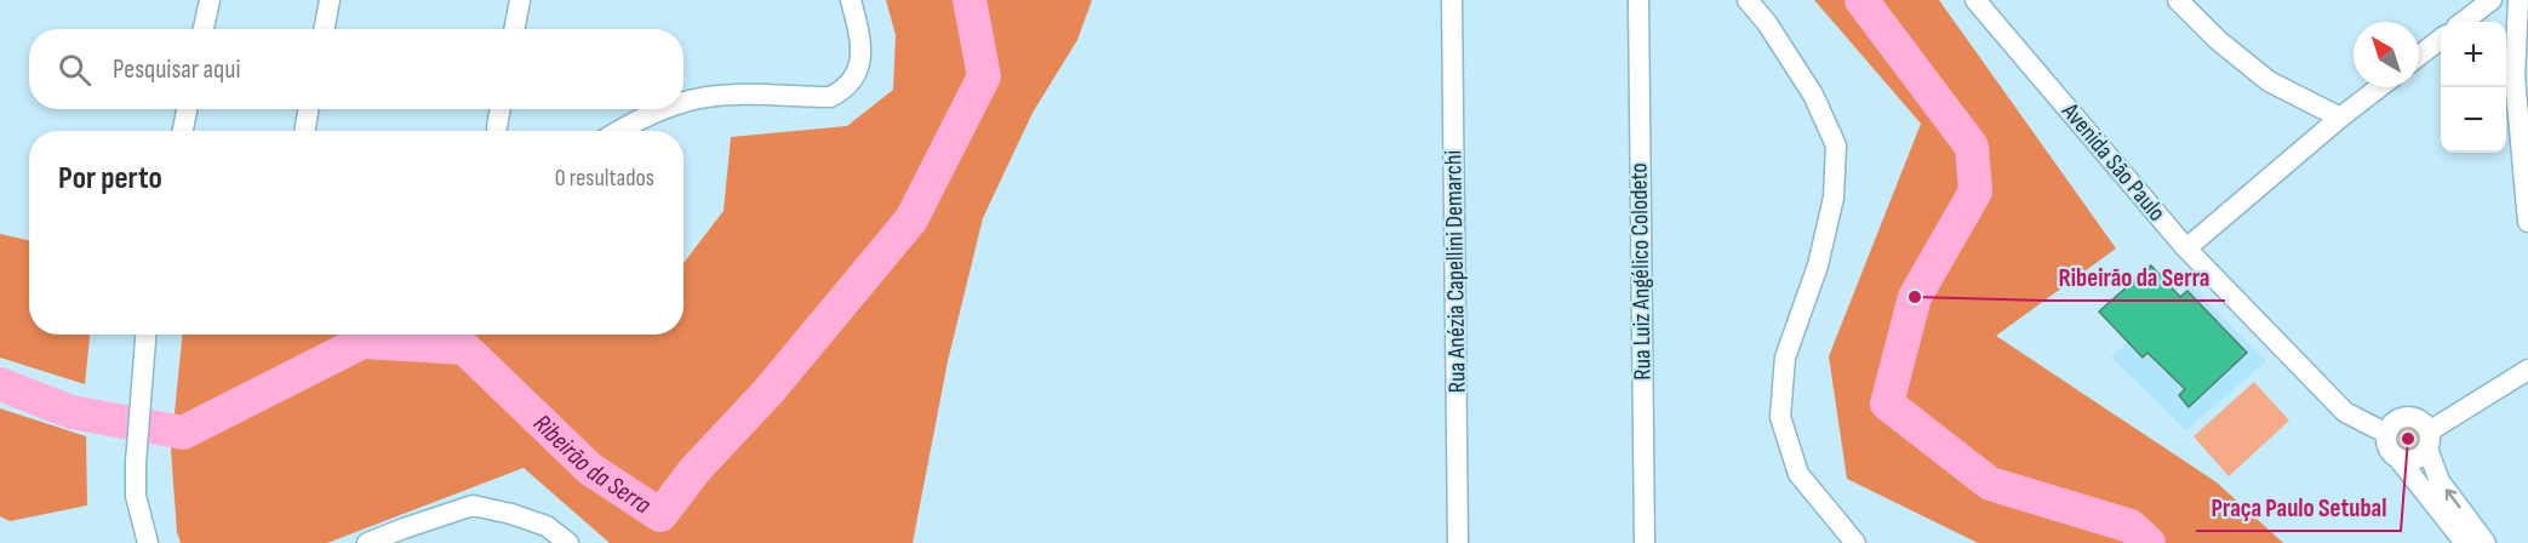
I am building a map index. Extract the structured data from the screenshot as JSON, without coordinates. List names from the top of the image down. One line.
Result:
{"streets":{"street":["Avenida São Paulo","Rua Anézia Capellini Demarchi","Rua Luiz Angélico Colodeto"]},"water":["Ribeirão da Serra"],"places":["Ribeirão da Serra","Praça Paulo Setubal"],"north":"top left","page":{"map_buttons":["+","−"],"search":"Pesquisar aqui","heading":["Por perto","0 resultados"]}}
